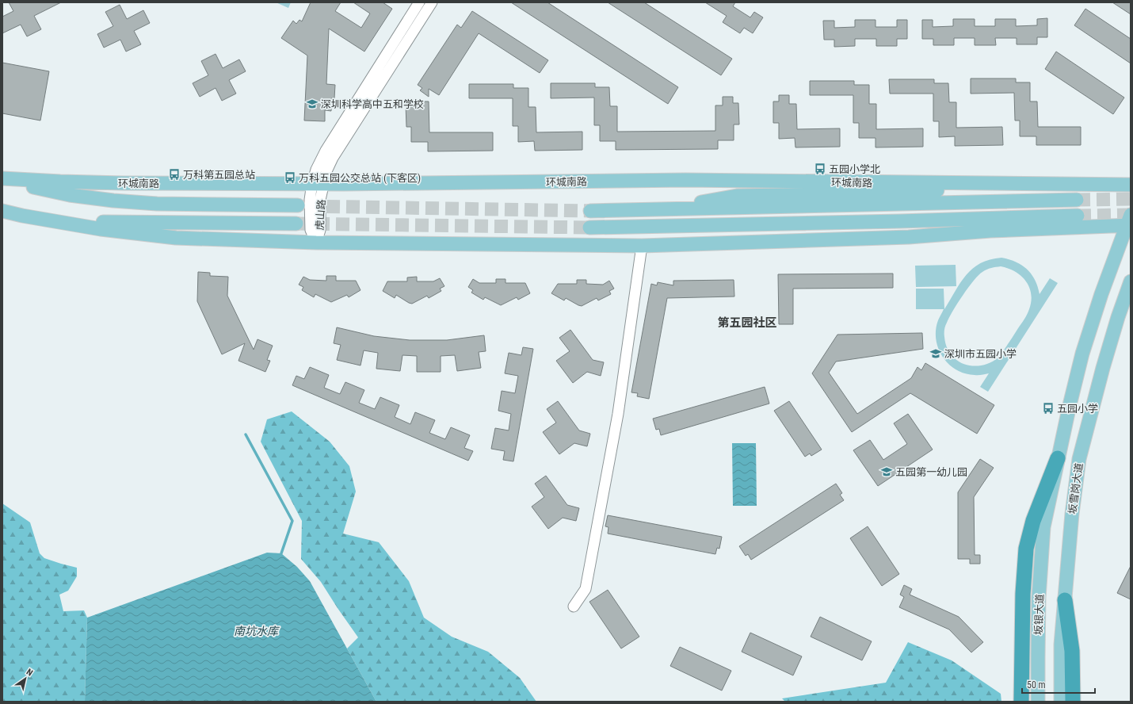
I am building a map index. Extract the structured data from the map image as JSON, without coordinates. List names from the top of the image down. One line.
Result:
{"streets":{"main road":["环城南路","坂雪岗大道","坂银大道"],"street":["虎山路"]},"crossings":[["环城南路","虎山路"],["坂雪岗大道","坂银大道"]],"districts":["第五园社区"],"water":["南坑水库"],"places":{"school or university":["深圳科学高中五和学校","深圳市五园小学","五园第一幼儿园"],"bus stop":["五园小学北","万科第五园总站","万科五园公交总站 (下客区)","五园小学"]},"scale_bar":"50 m","north":"top right"}
